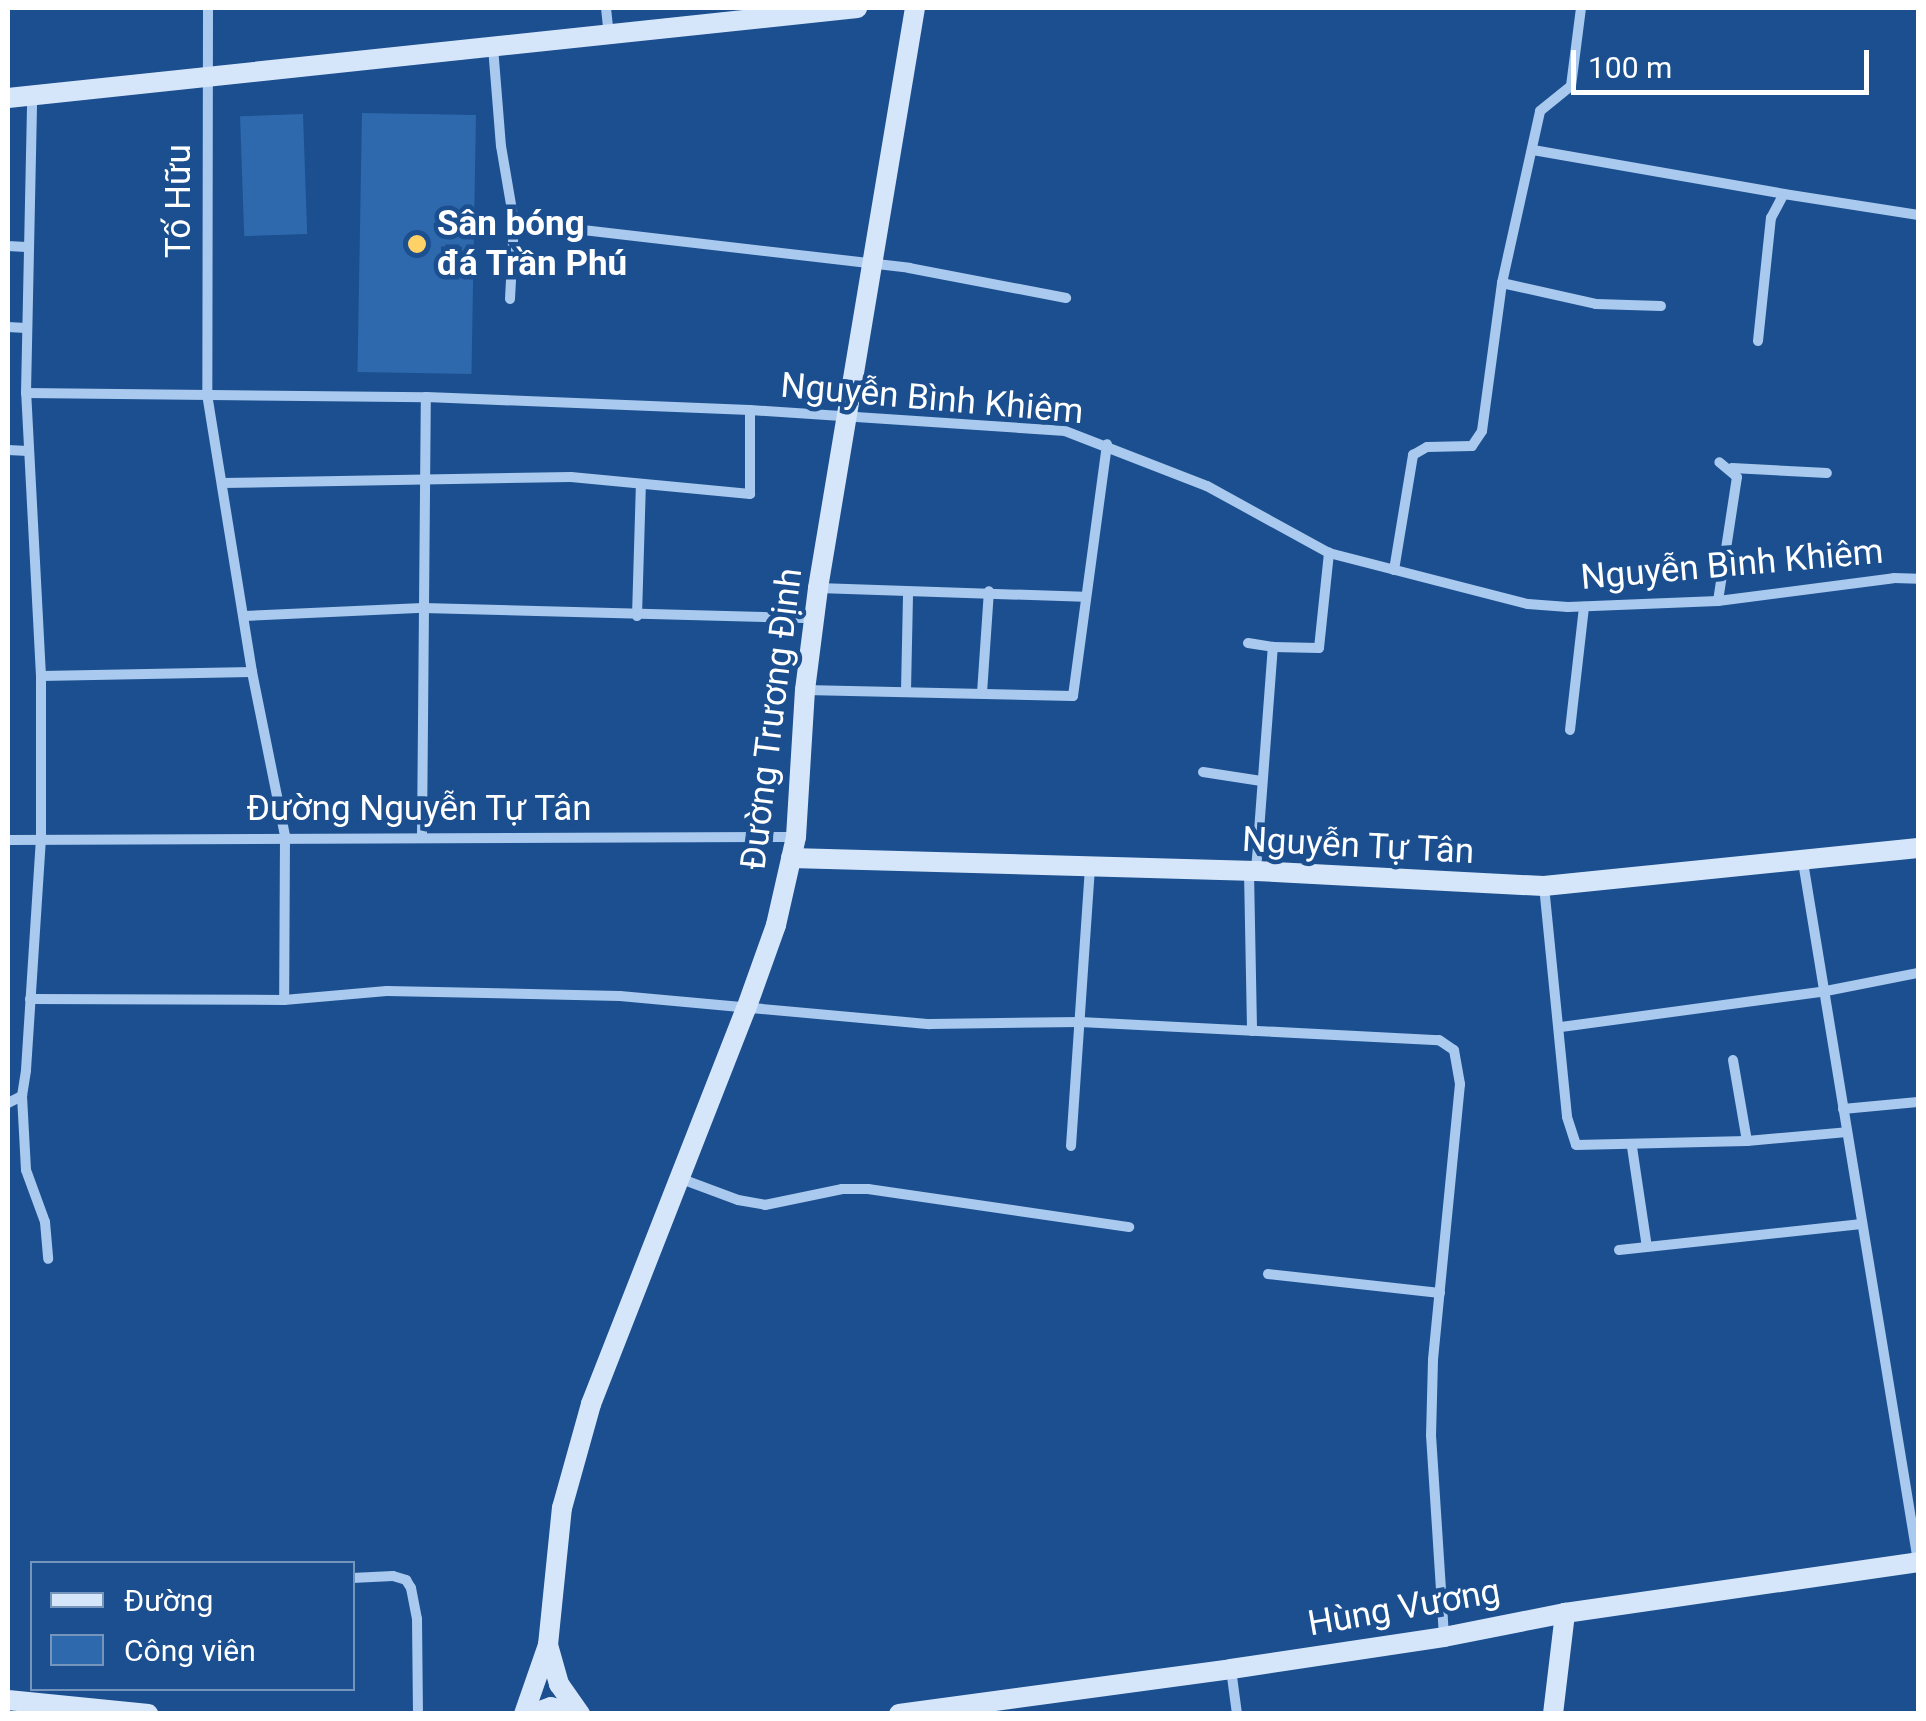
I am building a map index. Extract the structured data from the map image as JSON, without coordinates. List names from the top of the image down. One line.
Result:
{"streets":{"street":["Tố Hữu","Nguyễn Bình Khiêm","Đường Trương Định","Đường Nguyễn Tự Tân","Nguyễn Tự Tân","Hùng Vương"]},"crossings":[["Tố Hữu","Nguyễn Bình Khiêm"],["Tố Hữu","Đường Nguyễn Tự Tân"],["Nguyễn Bình Khiêm","Đường Trương Định"],["Đường Trương Định","Đường Nguyễn Tự Tân"],["Đường Trương Định","Nguyễn Tự Tân"],["Đường Nguyễn Tự Tân","Nguyễn Tự Tân"]],"places":["Sân bóng đá Trần Phú"],"legend":["Đường","Công viên"],"scale_bar":"100 m"}
